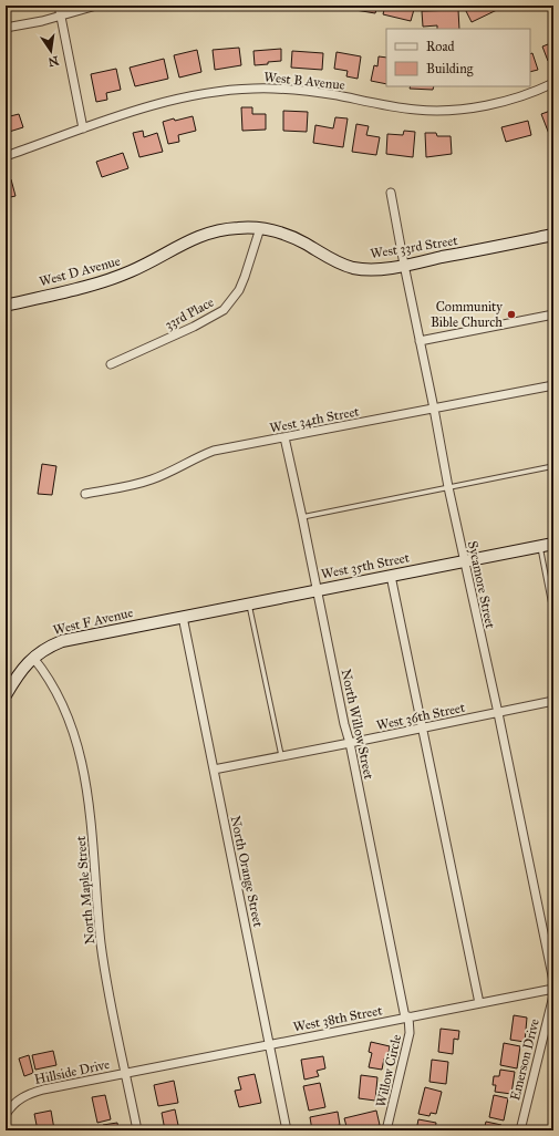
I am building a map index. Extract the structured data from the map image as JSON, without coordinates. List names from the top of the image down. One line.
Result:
{"streets":{"street":["West B Avenue","West 33rd Street","West D Avenue","33rd Place","West 34th Street","West 35th Street","Sycamore Street","West F Avenue","West 36th Street","North Willow Street","North Orange Street","North Maple Street","West 38th Street","Emerson Drive","Willow Circle","Hillside Drive"]},"crossings":[["West 33rd Street","West D Avenue"],["West 33rd Street","33rd Place"],["West 33rd Street","Sycamore Street"],["West 34th Street","Sycamore Street"],["West 34th Street","North Willow Street"],["West 35th Street","Sycamore Street"],["West 35th Street","West F Avenue"],["West 35th Street","North Willow Street"],["West 35th Street","North Orange Street"],["Sycamore Street","West 36th Street"],["West F Avenue","North Orange Street"],["West F Avenue","North Maple Street"],["West 36th Street","North Willow Street"],["West 36th Street","North Orange Street"],["North Willow Street","West 38th Street"],["North Willow Street","Willow Circle"],["North Orange Street","West 38th Street"],["North Maple Street","West 38th Street"],["North Maple Street","Hillside Drive"],["West 38th Street","Willow Circle"],["West 38th Street","Hillside Drive"]],"places":["Community Bible Church"],"legend":["Road","Building"],"north":"bottom"}
